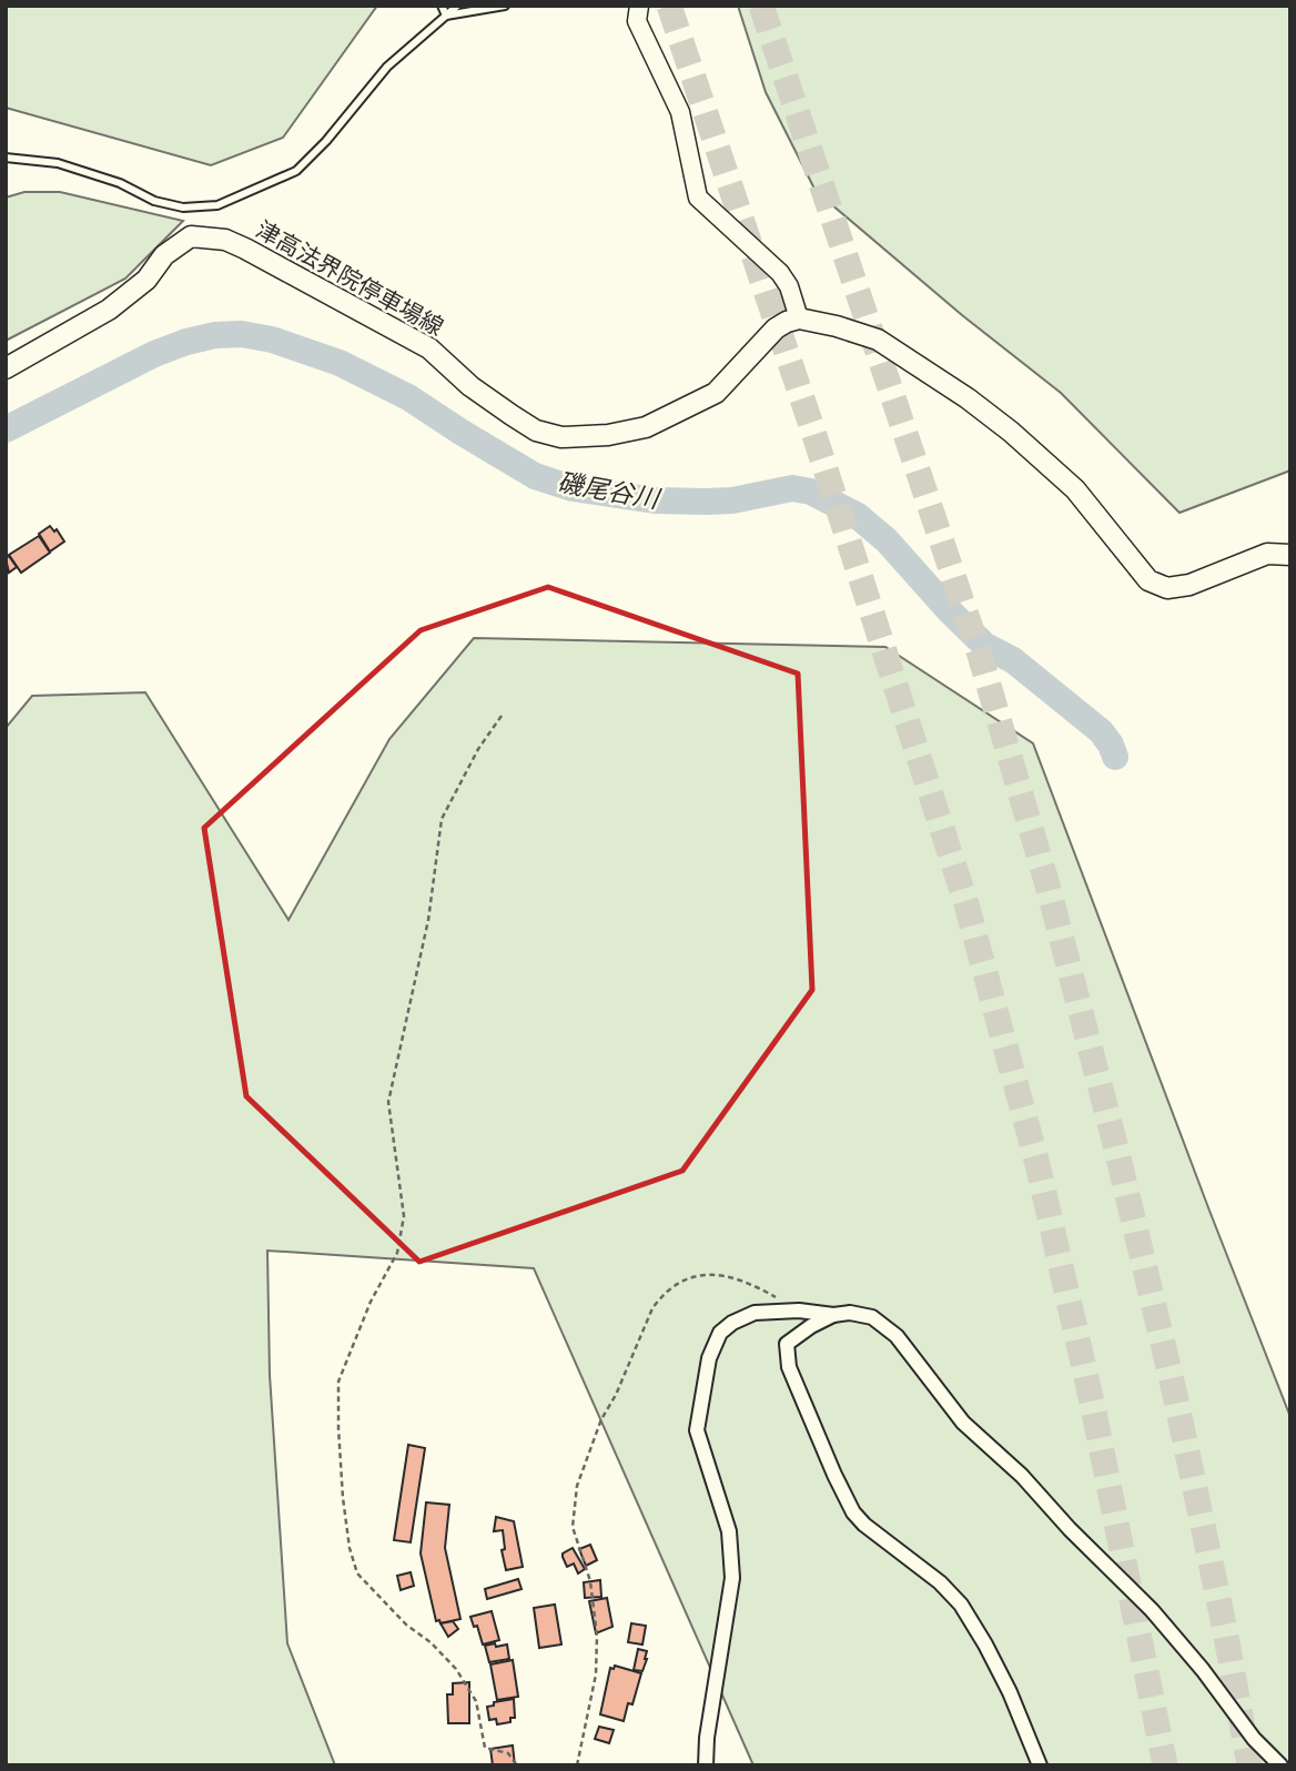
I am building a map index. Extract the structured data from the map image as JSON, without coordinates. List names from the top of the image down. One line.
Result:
{"streets":{"main road":["津高法界院停車場線"]},"water":["磯尾谷川"]}
